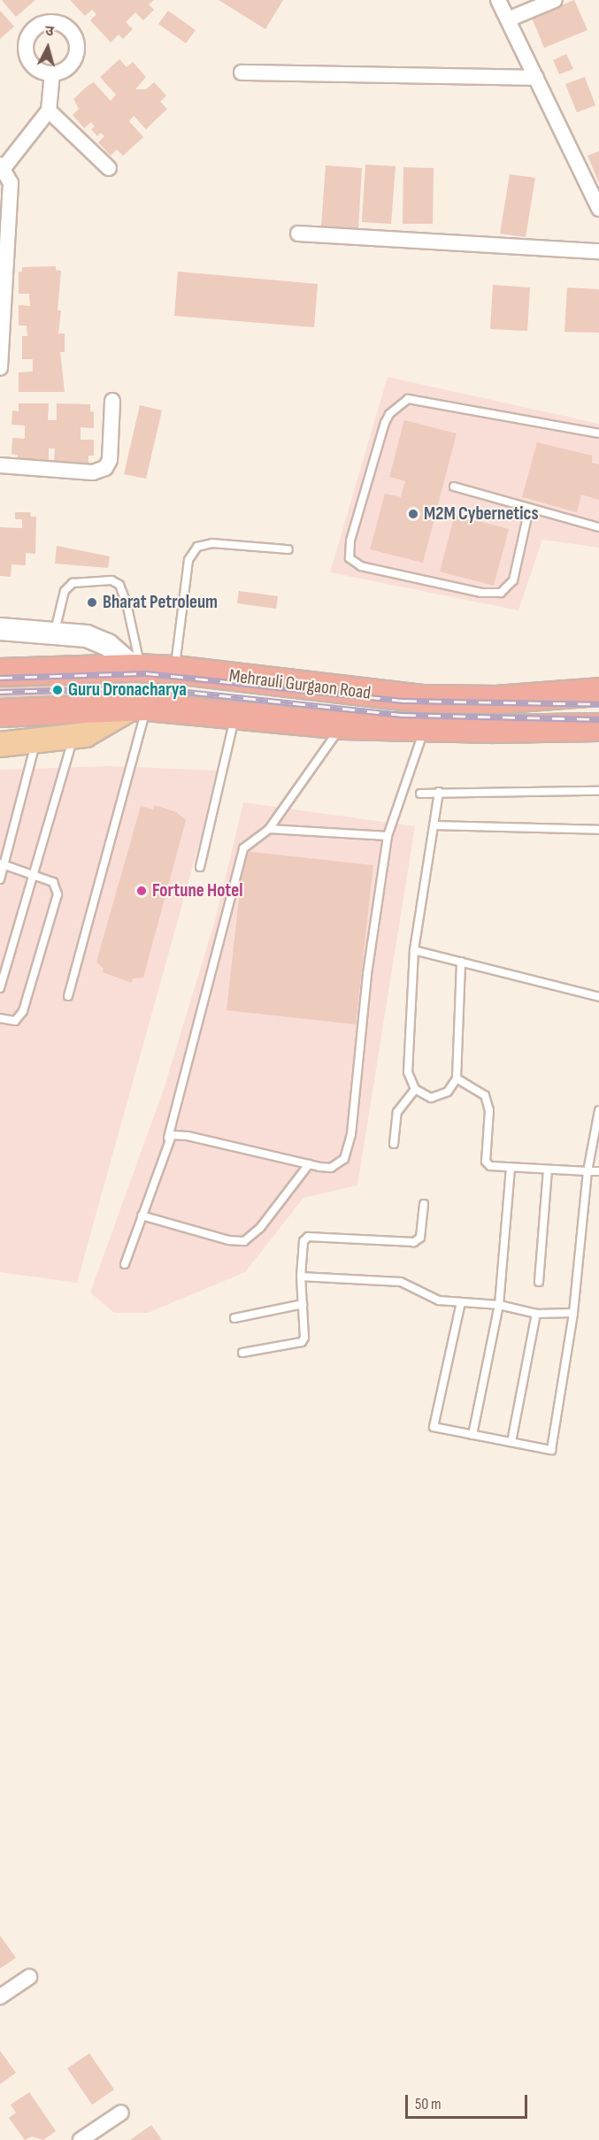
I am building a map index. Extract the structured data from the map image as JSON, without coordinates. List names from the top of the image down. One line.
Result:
{"streets":{"highway":["Mehrauli Gurgaon Road"]},"places":["M2M Cybernetics","Bharat Petroleum","Guru Dronacharya","Fortune Hotel"],"scale_bar":"50 m","north":"top"}
